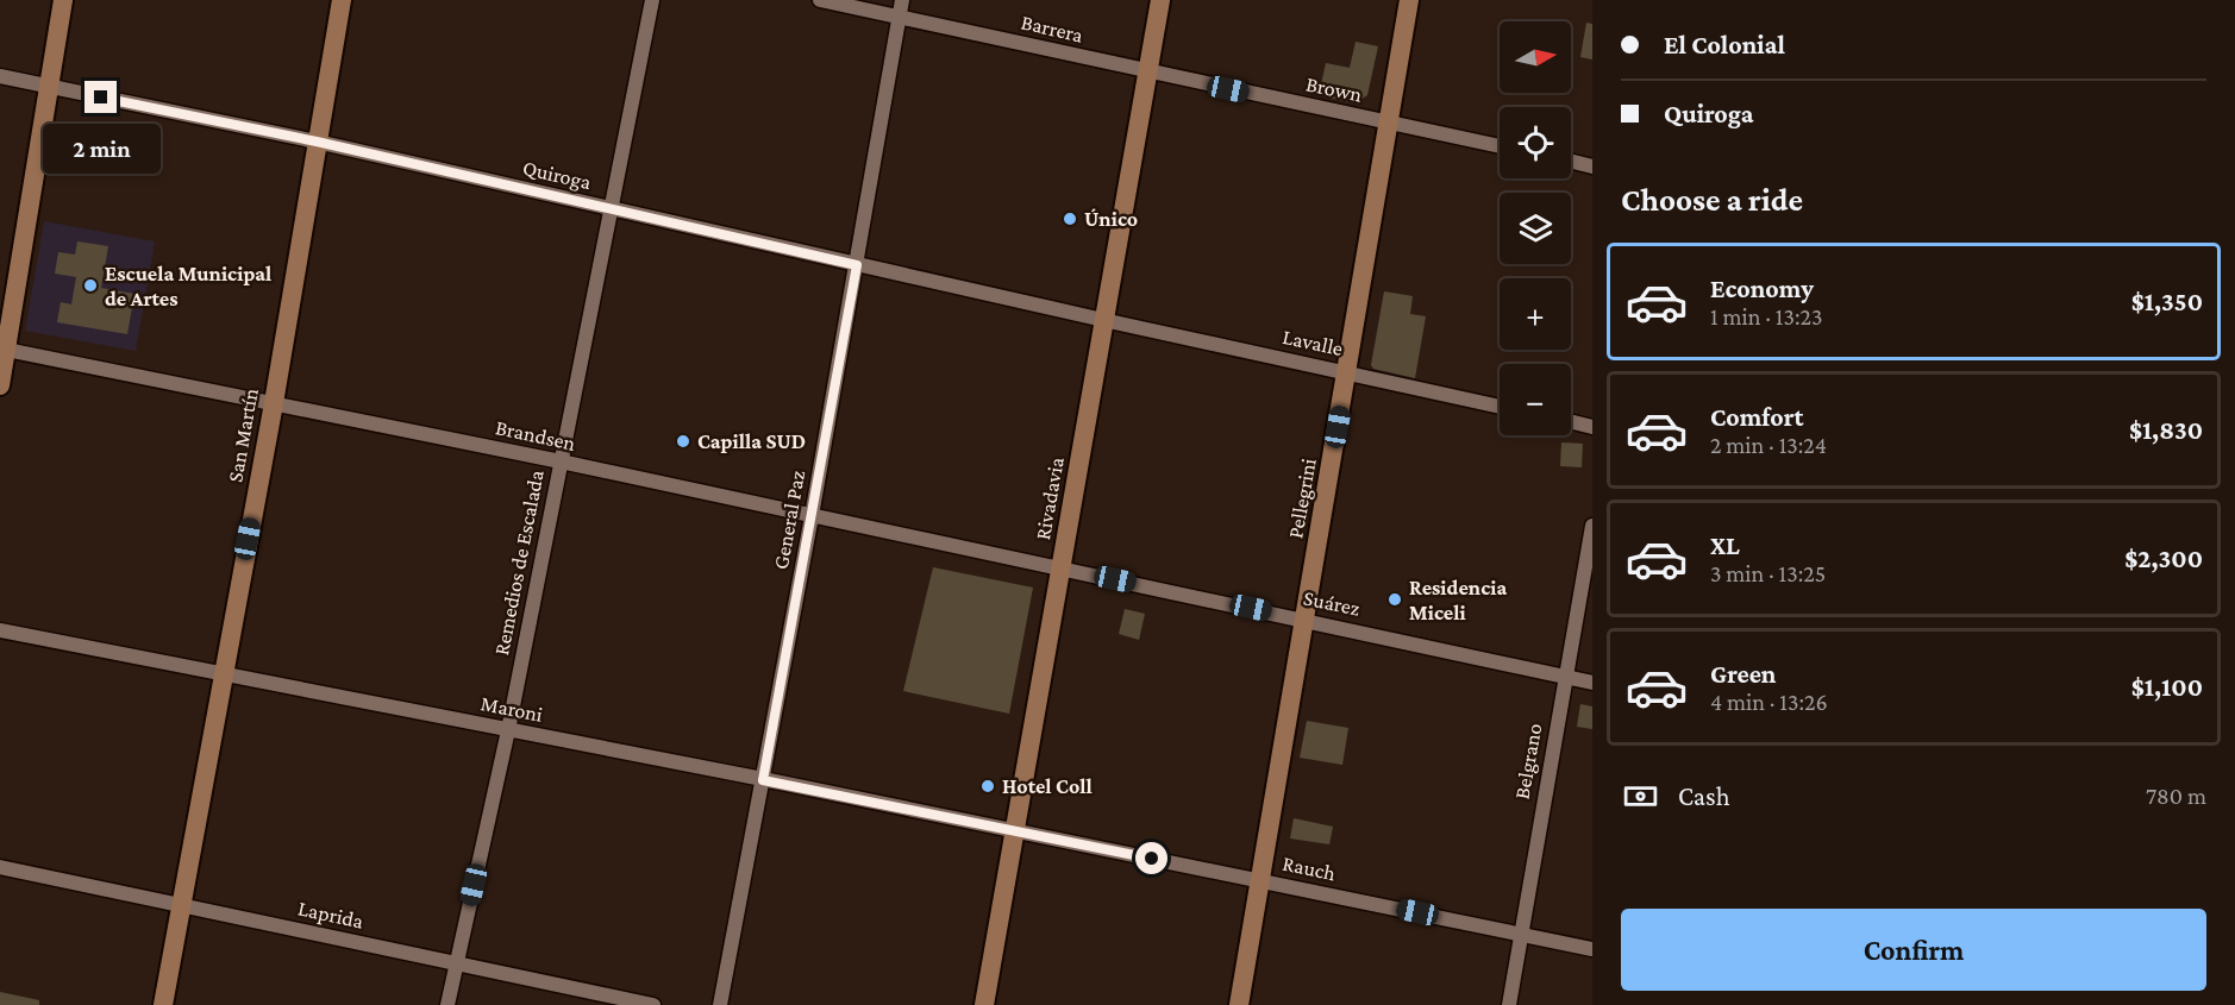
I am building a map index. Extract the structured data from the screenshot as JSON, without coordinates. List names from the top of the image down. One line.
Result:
{"streets":{"main road":["San Martín","Rivadavia","Pellegrini"],"street":["Barrera","Brown","Quiroga","Lavalle","Brandsen","General Paz","Remedios de Escalada","Suárez","Maroni","Belgrano","Rauch","Laprida"]},"crossings":[["Barrera","Brown"],["Barrera","Rivadavia"],["Barrera","General Paz"],["Brown","Rivadavia"],["Brown","Pellegrini"],["Quiroga","Lavalle"],["Quiroga","San Martín"],["Quiroga","Rivadavia"],["Quiroga","General Paz"],["Quiroga","Remedios de Escalada"],["Lavalle","Rivadavia"],["Lavalle","Pellegrini"],["San Martín","Brandsen"],["San Martín","Maroni"],["San Martín","Laprida"],["Brandsen","Rivadavia"],["Brandsen","General Paz"],["Brandsen","Remedios de Escalada"],["Brandsen","Suárez"],["Rivadavia","Suárez"],["Rivadavia","Maroni"],["Rivadavia","Rauch"],["Pellegrini","Suárez"],["Pellegrini","Rauch"],["General Paz","Maroni"],["Remedios de Escalada","Maroni"],["Remedios de Escalada","Laprida"],["Suárez","Belgrano"],["Maroni","Rauch"],["Belgrano","Rauch"]],"places":["Único","Escuela Municipal de Artes","Capilla SUD","Residencia Miceli","Hotel Coll"],"north":"right","page":{"banner":["El Colonial","Quiroga"],"map_buttons":["+","−"],"bubble":"2 min","heading":"Choose a ride","list":[{"name":"Economy","note":"1 min · 13:23","value":"$1,350"},{"name":"Comfort","note":"2 min · 13:24","value":"$1,830"},{"name":"XL","note":"3 min · 13:25","value":"$2,300"},{"name":"Green","note":"4 min · 13:26","value":"$1,100"}],"pay":["Cash","780 m"],"buttons":"Confirm"}}
